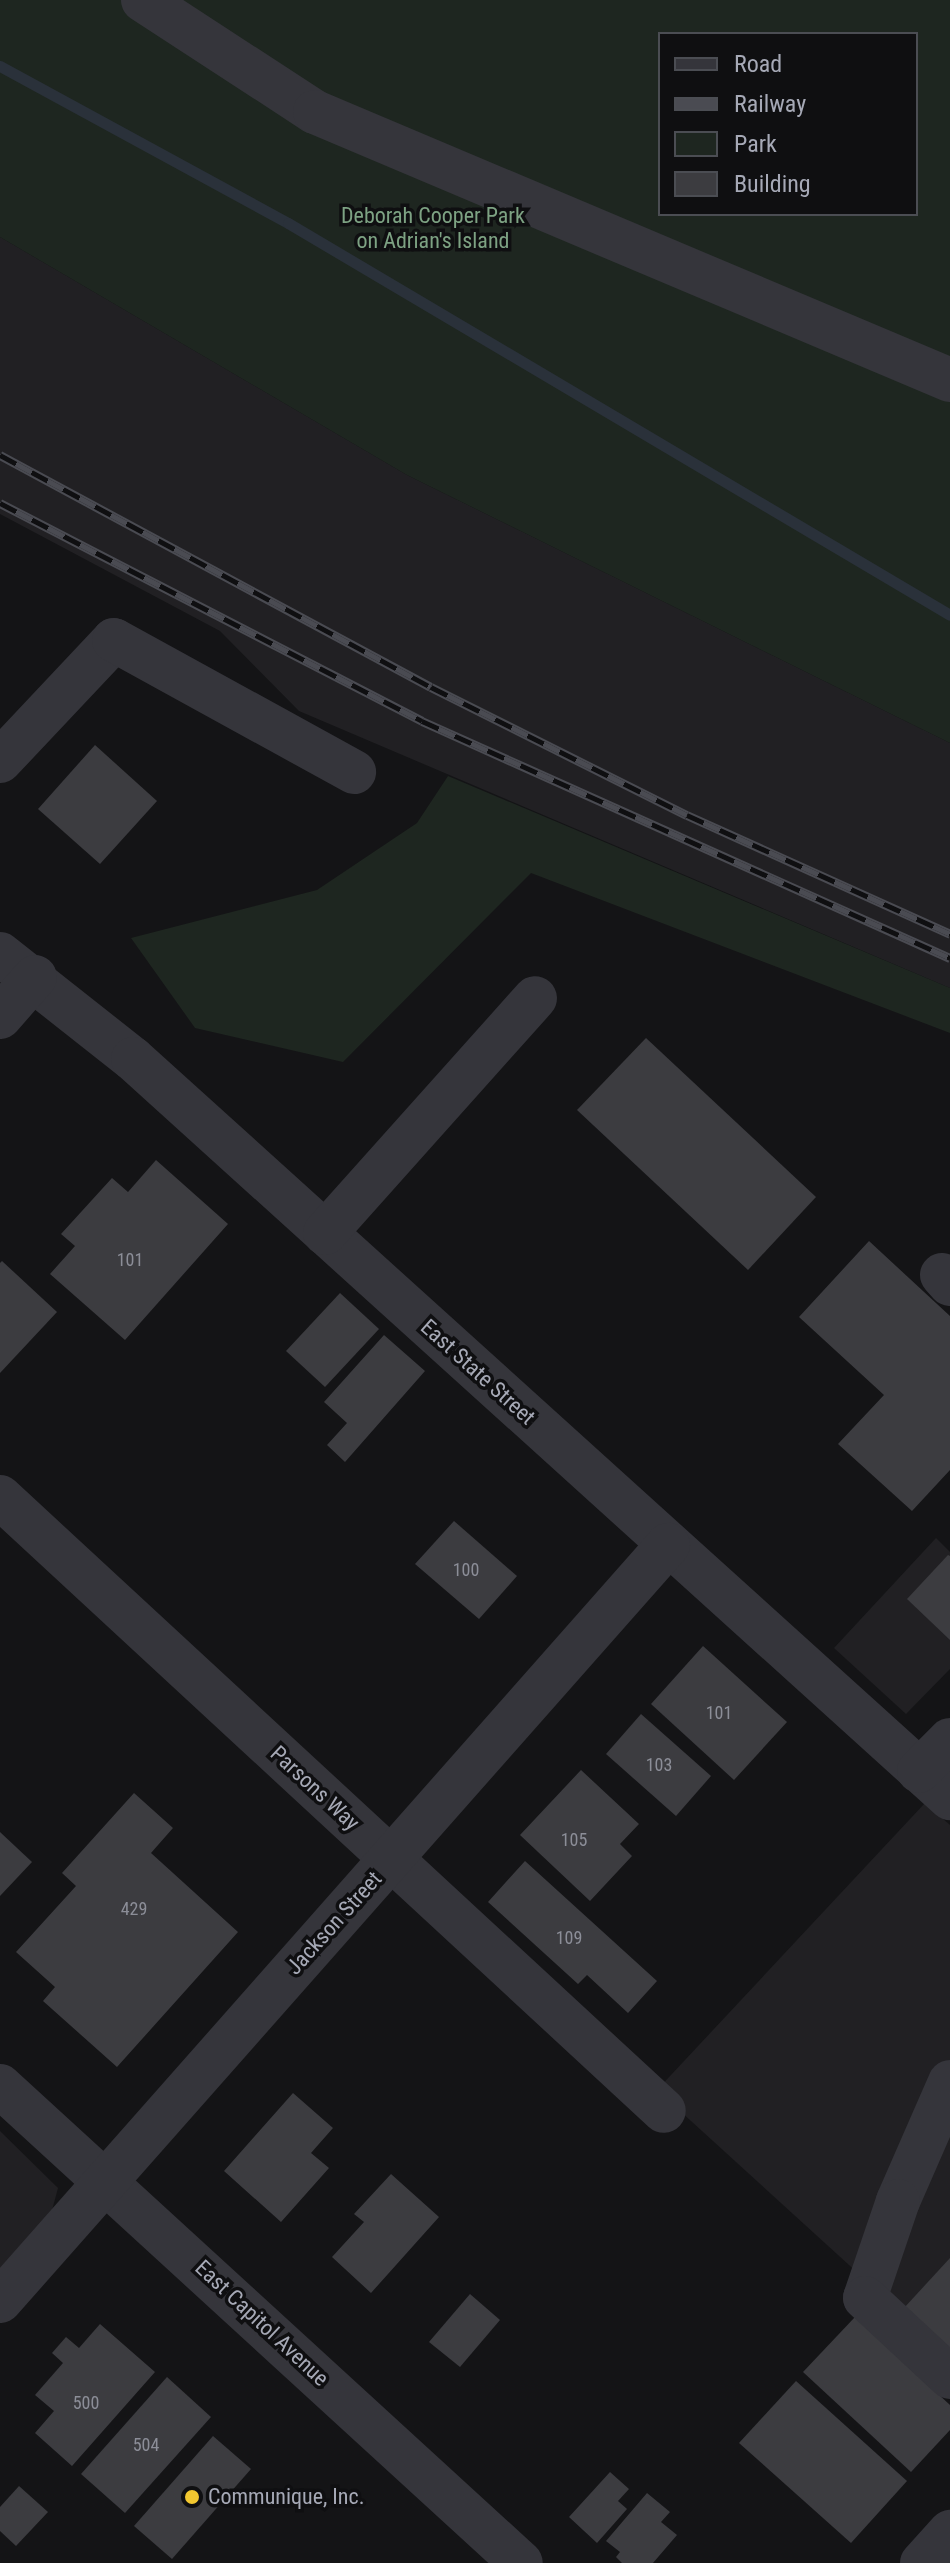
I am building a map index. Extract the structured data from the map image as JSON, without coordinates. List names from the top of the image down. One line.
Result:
{"streets":{"street":["East State Street","Parsons Way","Jackson Street","East Capitol Avenue"]},"crossings":[["East State Street","Jackson Street"],["Parsons Way","Jackson Street"],["Jackson Street","East Capitol Avenue"]],"parks":["Deborah Cooper Park on Adrian's Island"],"places":["Communique, Inc."],"house_numbers":["101","100","101","103","105","429","109","500","504"],"legend":["Road","Railway","Park","Building"]}
